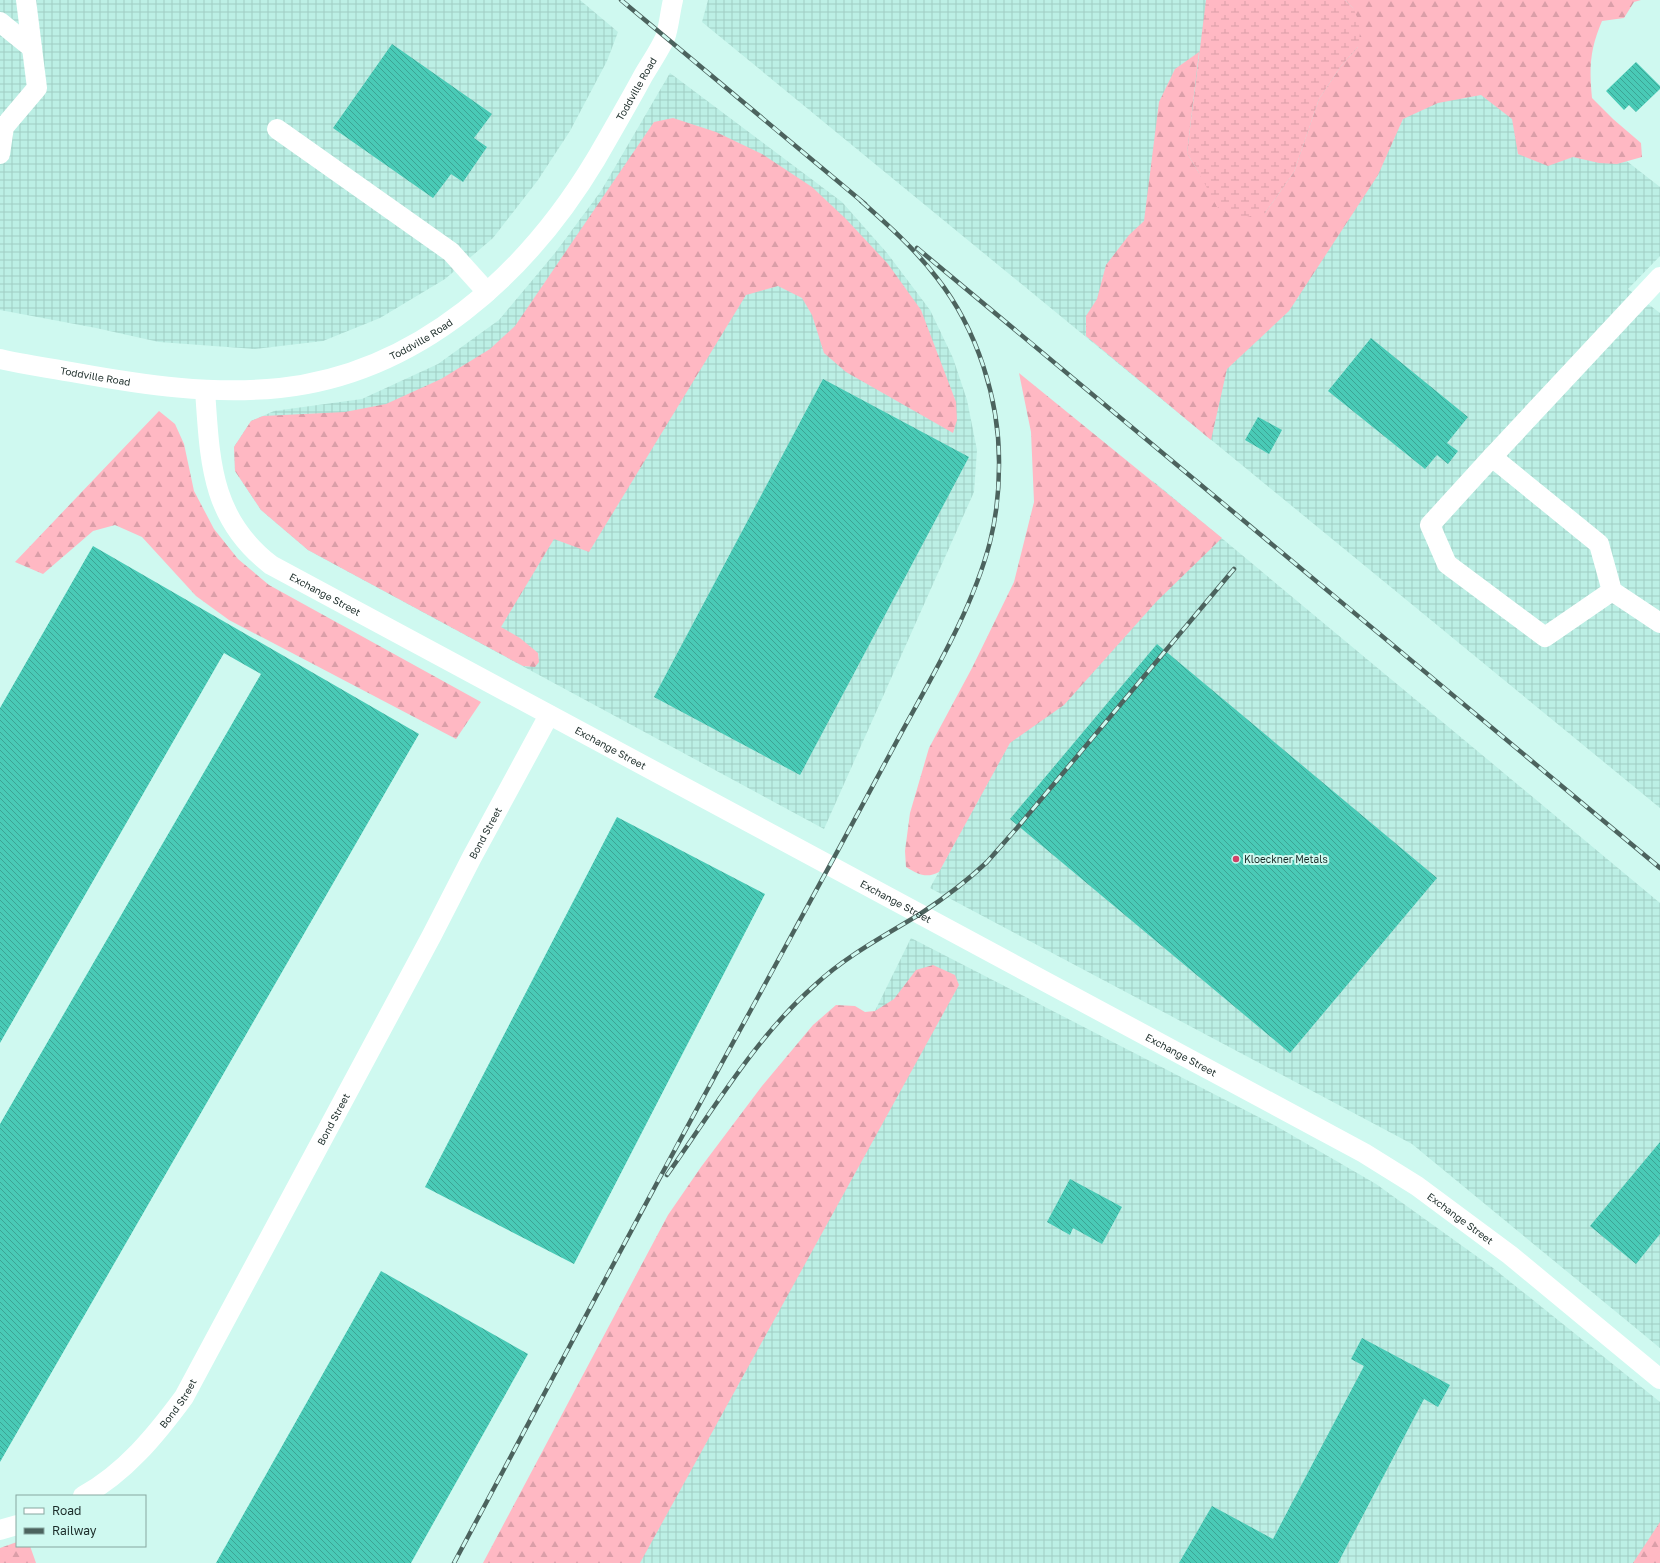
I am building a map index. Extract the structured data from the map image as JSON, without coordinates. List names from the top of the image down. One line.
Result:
{"streets":{"street":["Toddville Road","Exchange Street","Bond Street"]},"crossings":[["Toddville Road","Exchange Street"],["Exchange Street","Bond Street"]],"places":["Kloeckner Metals"],"legend":["Road","Railway"]}
